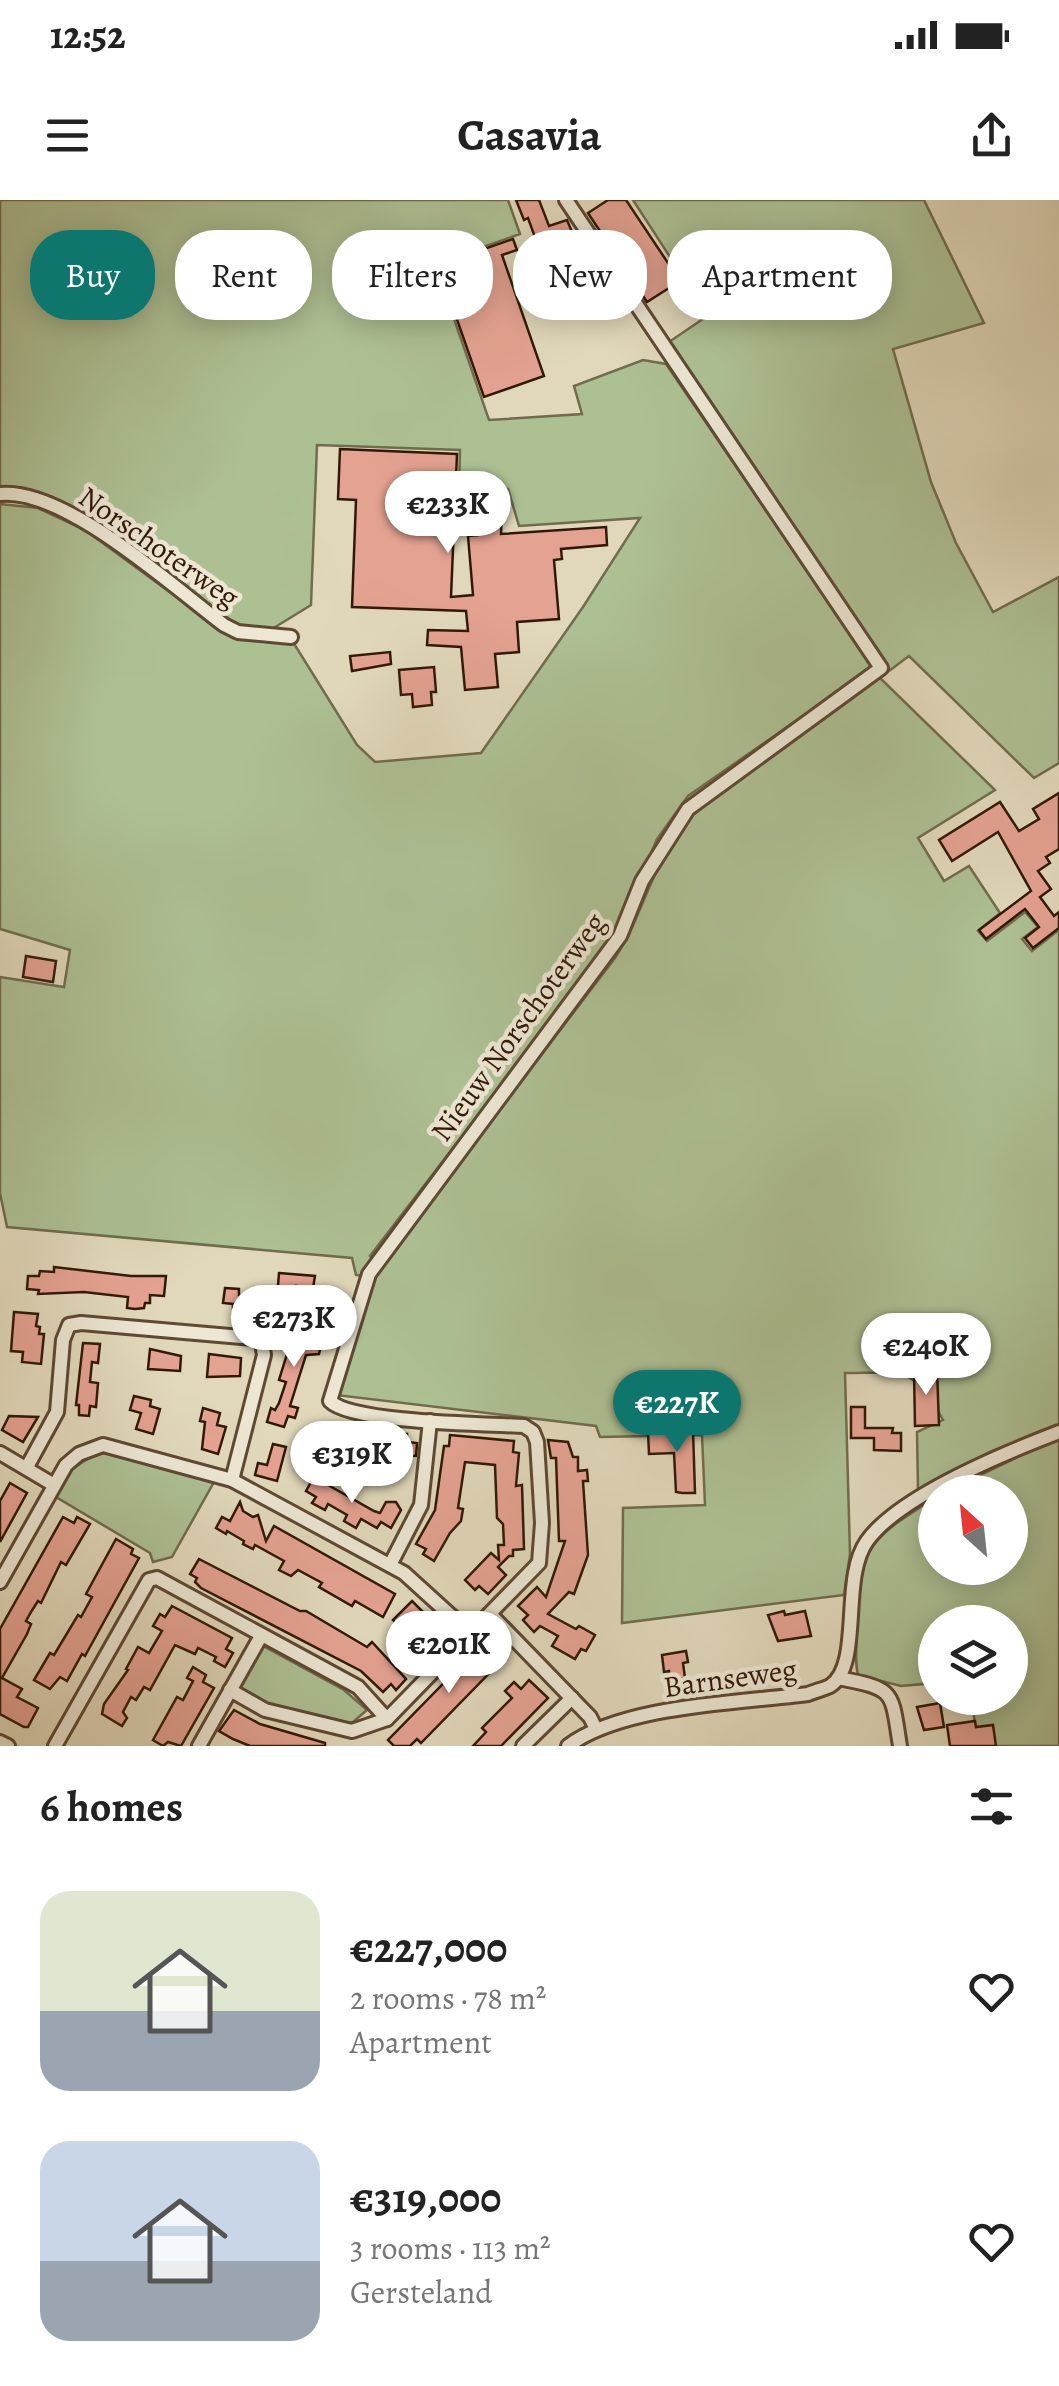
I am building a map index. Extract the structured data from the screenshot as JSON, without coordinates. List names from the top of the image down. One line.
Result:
{"streets":{"street":["Norschoterweg","Nieuw Norschoterweg","Barnseweg"]},"north":"top left","page":{"status":"12:52","header":"Casavia","chip":["Buy","Rent","Filters","New","Apartment"],"price":["€233K","€273K","€240K","€227K","€319K","€201K"],"heading":"6 homes","list":[{"name":"€227,000","note":"2 rooms · 78 m² · Apartment"},{"name":"€319,000","note":"3 rooms · 113 m² · Gersteland"}]}}
